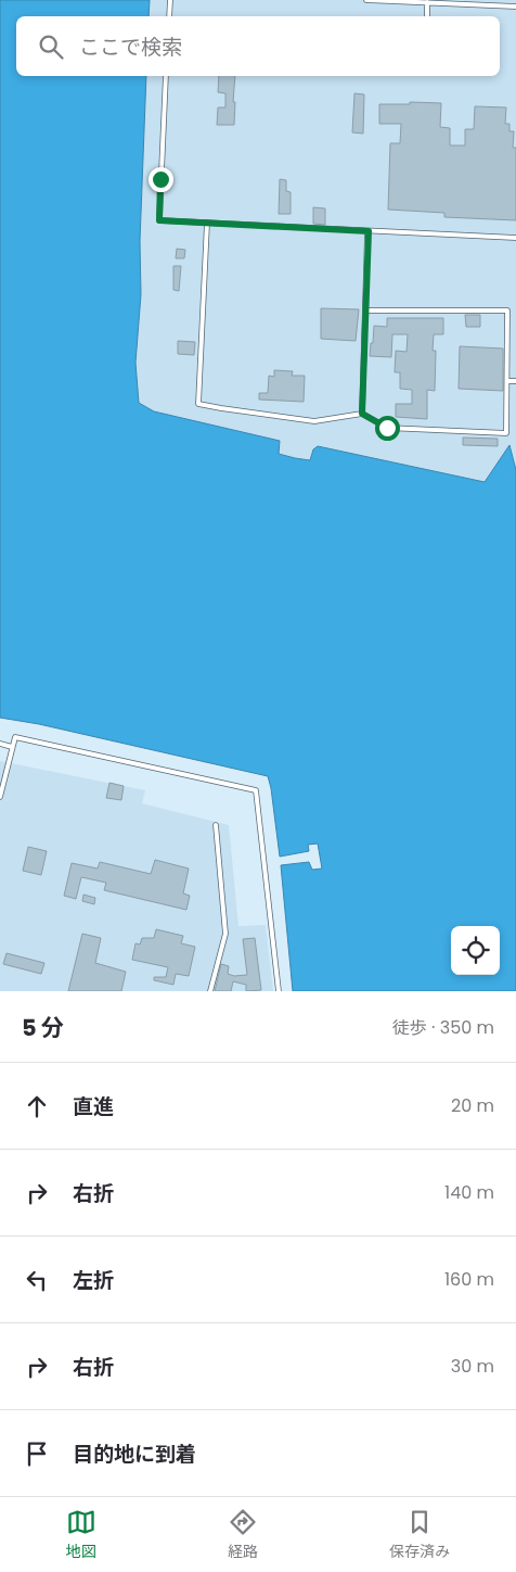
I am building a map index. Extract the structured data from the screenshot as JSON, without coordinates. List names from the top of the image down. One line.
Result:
{"page":{"search":"ここで検索","heading":["5 分","徒歩 · 350 m"],"list":[["直進","20 m"],["右折","140 m"],["左折","160 m"],["右折","30 m"],"目的地に到着"],"nav":["地図","経路","保存済み"]}}
